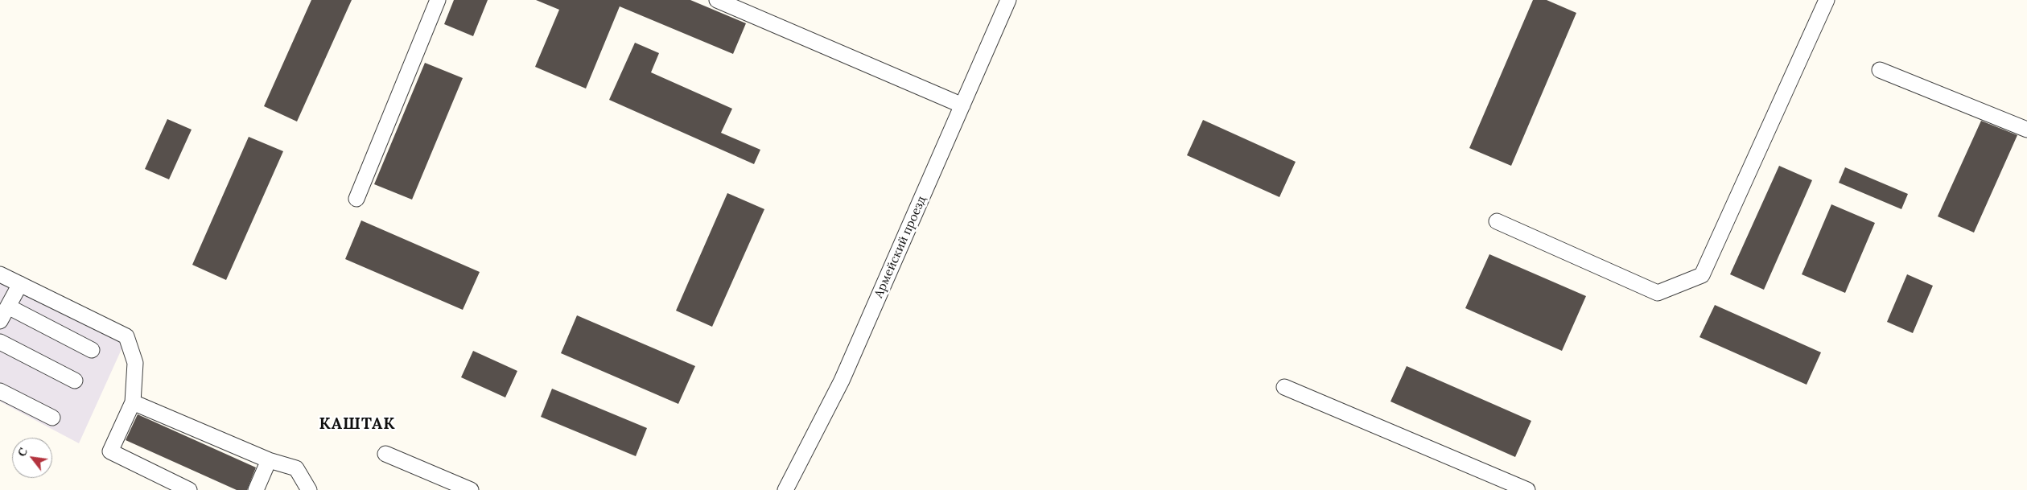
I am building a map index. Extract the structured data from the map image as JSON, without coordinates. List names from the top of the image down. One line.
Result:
{"streets":{"street":["Армейский проезд"]},"districts":["КАШТАК"],"north":"top left"}
